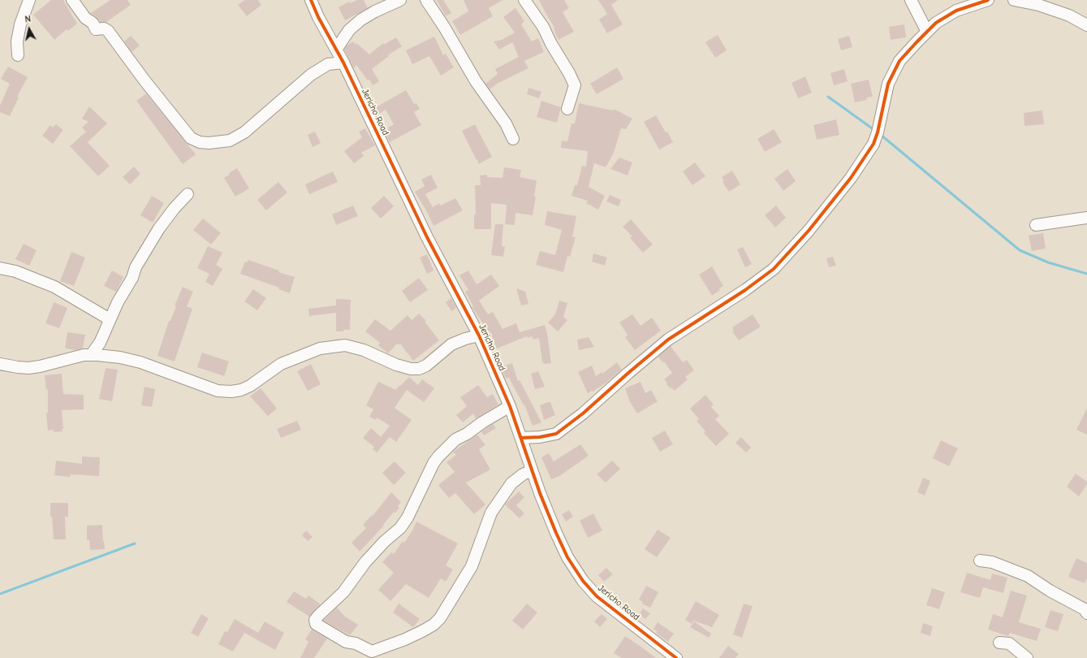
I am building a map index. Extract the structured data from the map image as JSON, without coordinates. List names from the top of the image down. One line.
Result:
{"streets":{"street":["Jericho Road"]},"north":"top"}
